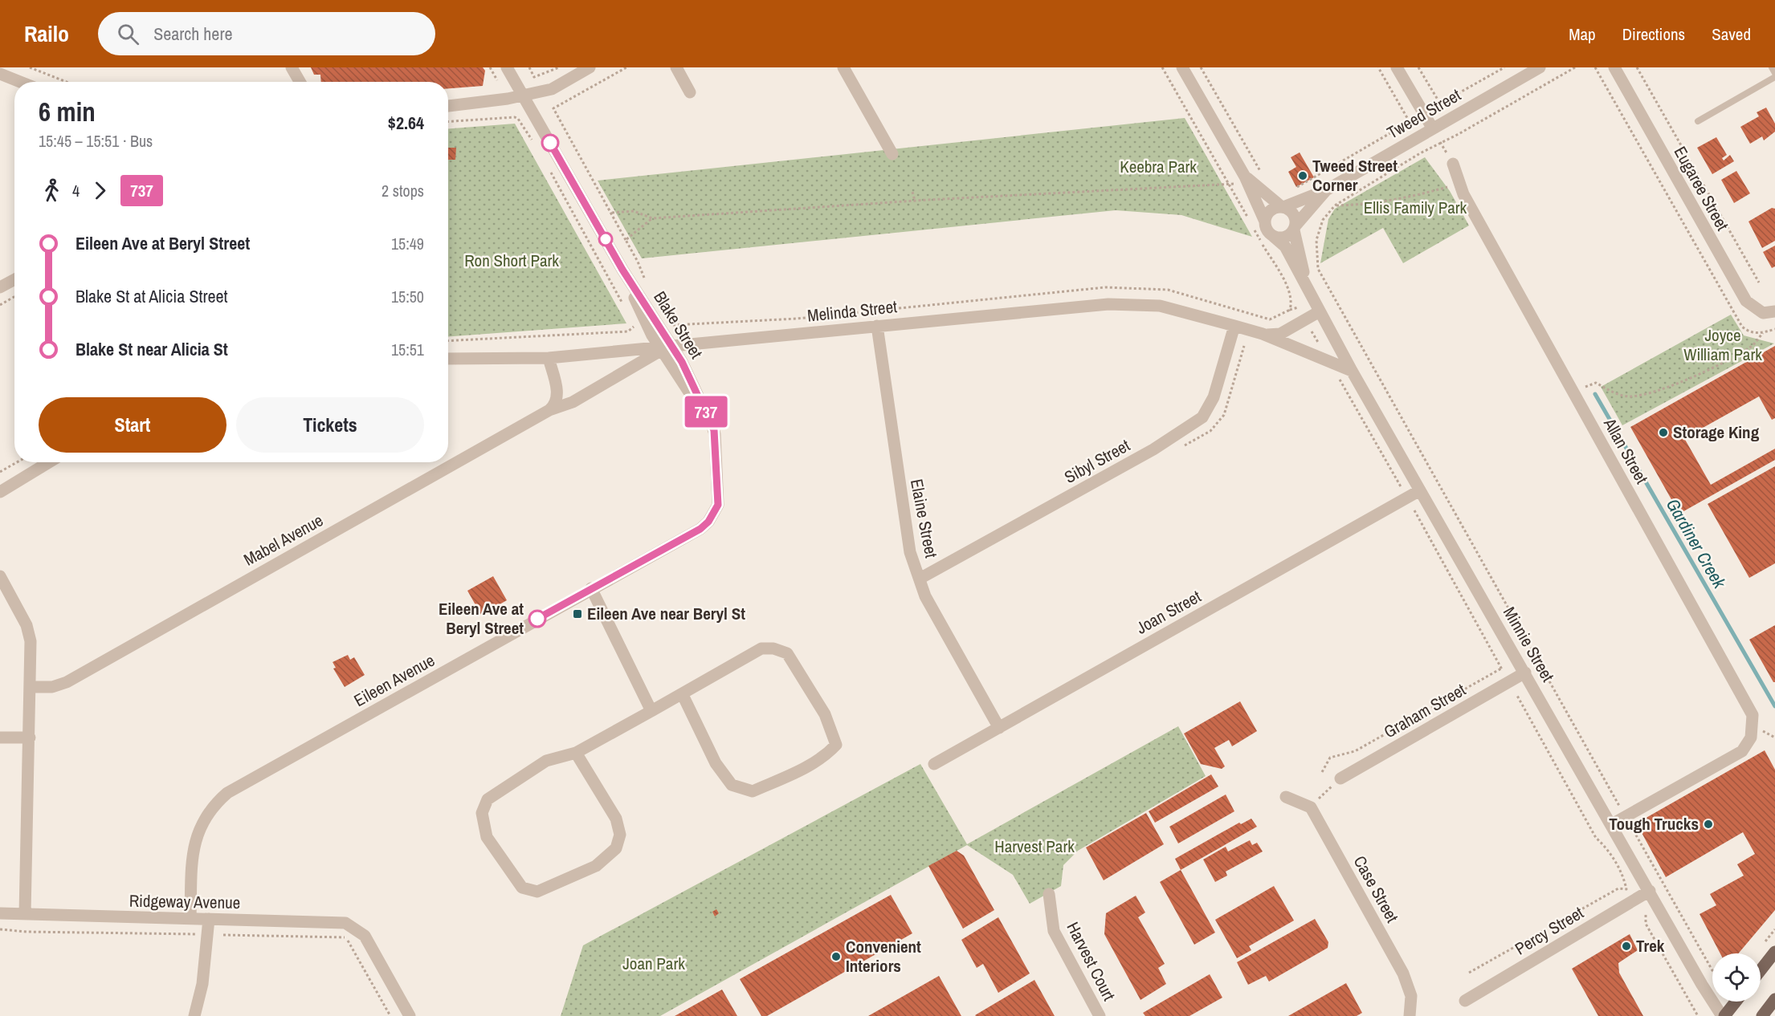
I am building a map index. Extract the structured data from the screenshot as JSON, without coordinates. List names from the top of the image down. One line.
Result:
{"streets":{"street":["Tweed Street","Eugaree Street","Melinda Street","Blake Street","Allan Street","Sibyl Street","Elaine Street","Mabel Avenue","Joan Street","Minnie Street","Eileen Avenue","Graham Street","Case Street","Ridgeway Avenue","Percy Street","Harvest Court"]},"crossings":[["Tweed Street","Minnie Street"],["Melinda Street","Blake Street"],["Melinda Street","Sibyl Street"],["Melinda Street","Elaine Street"],["Melinda Street","Mabel Avenue"],["Melinda Street","Minnie Street"],["Blake Street","Mabel Avenue"],["Blake Street","Eileen Avenue"],["Allan Street","Minnie Street"],["Sibyl Street","Elaine Street"],["Elaine Street","Joan Street"],["Joan Street","Minnie Street"],["Minnie Street","Graham Street"],["Minnie Street","Percy Street"],["Eileen Avenue","Ridgeway Avenue"]],"water":["Gardiner Creek"],"parks":["Keebra Park","Ellis Family Park","Ron Short Park","Joyce William Park","Harvest Park","Joan Park"],"places":{"other":["Tweed Street Corner","Storage King","Eileen Ave at Beryl Street","Tough Trucks","Trek","Convenient Interiors"],"transit":["Eileen Ave near Beryl St"]},"lines":["bus line 737"],"page":{"header":"Railo","search":"Search here","nav":["Map","Directions","Saved"],"on_map":"737","heading":["6 min","15:45 – 15:51 · Bus","$2.64"],"legs":["4","737","2 stops"],"list":[{"name":"Eileen Ave at Beryl Street","value":"15:49"},{"name":"Blake St at Alicia Street","value":"15:50"},{"name":"Blake St near Alicia St","value":"15:51"}],"buttons":["Start","Tickets"]}}
